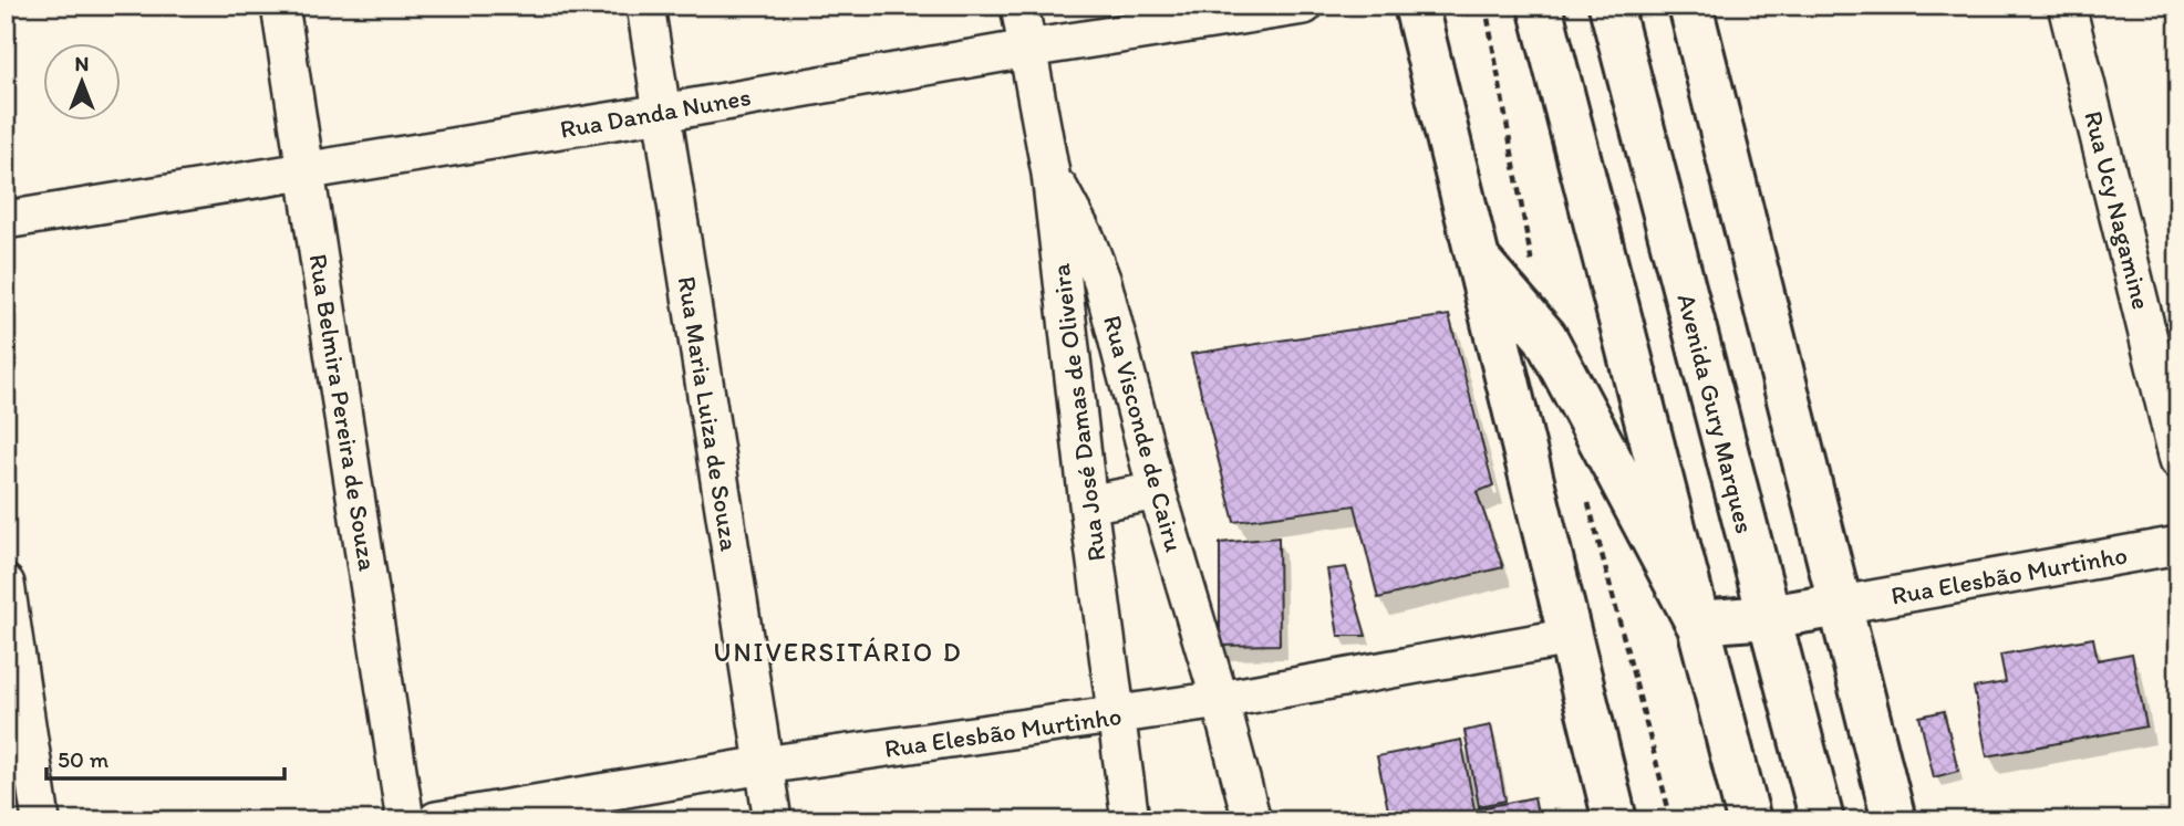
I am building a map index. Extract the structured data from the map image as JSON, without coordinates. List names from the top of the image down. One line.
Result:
{"streets":{"main road":["Avenida Gury Marques"],"street":["Rua Danda Nunes","Rua Ucy Nagamine","Rua Belmira Pereira de Souza","Rua José Damas de Oliveira","Rua Maria Luiza de Souza","Rua Visconde de Cairu","Rua Elesbão Murtinho"]},"crossings":[["Rua Danda Nunes","Rua Belmira Pereira de Souza"],["Rua Danda Nunes","Rua José Damas de Oliveira"],["Rua Danda Nunes","Rua Maria Luiza de Souza"],["Rua José Damas de Oliveira","Rua Visconde de Cairu"],["Rua José Damas de Oliveira","Rua Elesbão Murtinho"],["Rua Maria Luiza de Souza","Rua Elesbão Murtinho"],["Rua Visconde de Cairu","Rua Elesbão Murtinho"]],"districts":["UNIVERSITÁRIO D"],"scale_bar":"50 m","north":"top"}
